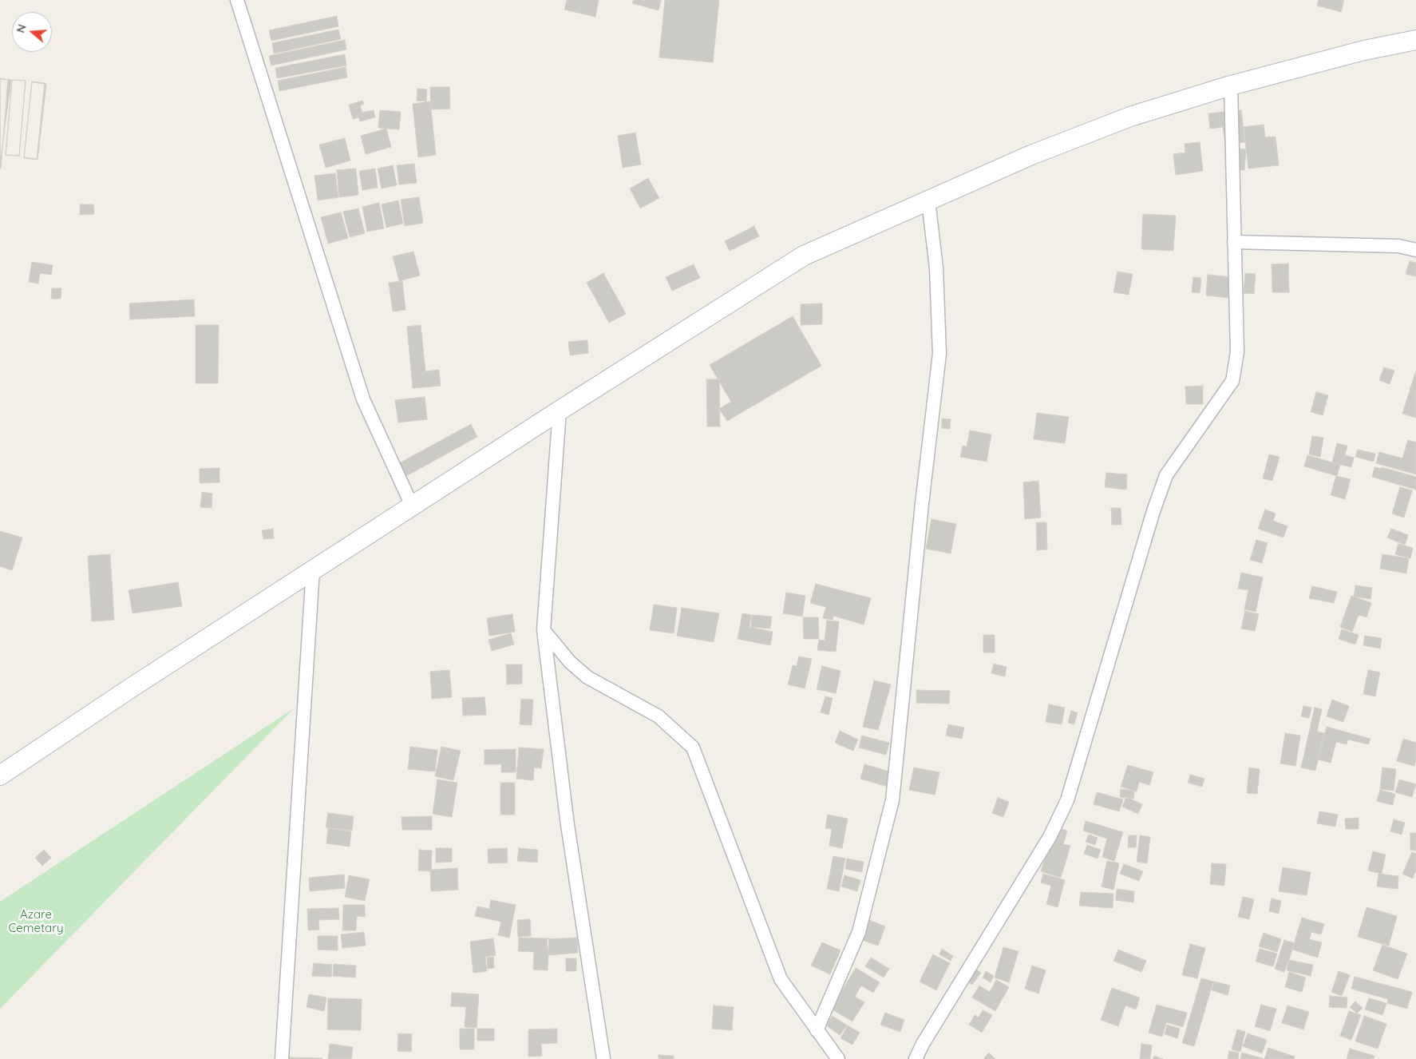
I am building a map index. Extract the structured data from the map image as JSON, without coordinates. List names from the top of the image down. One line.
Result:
{"parks":["Azare Cemetary"],"north":"left"}
